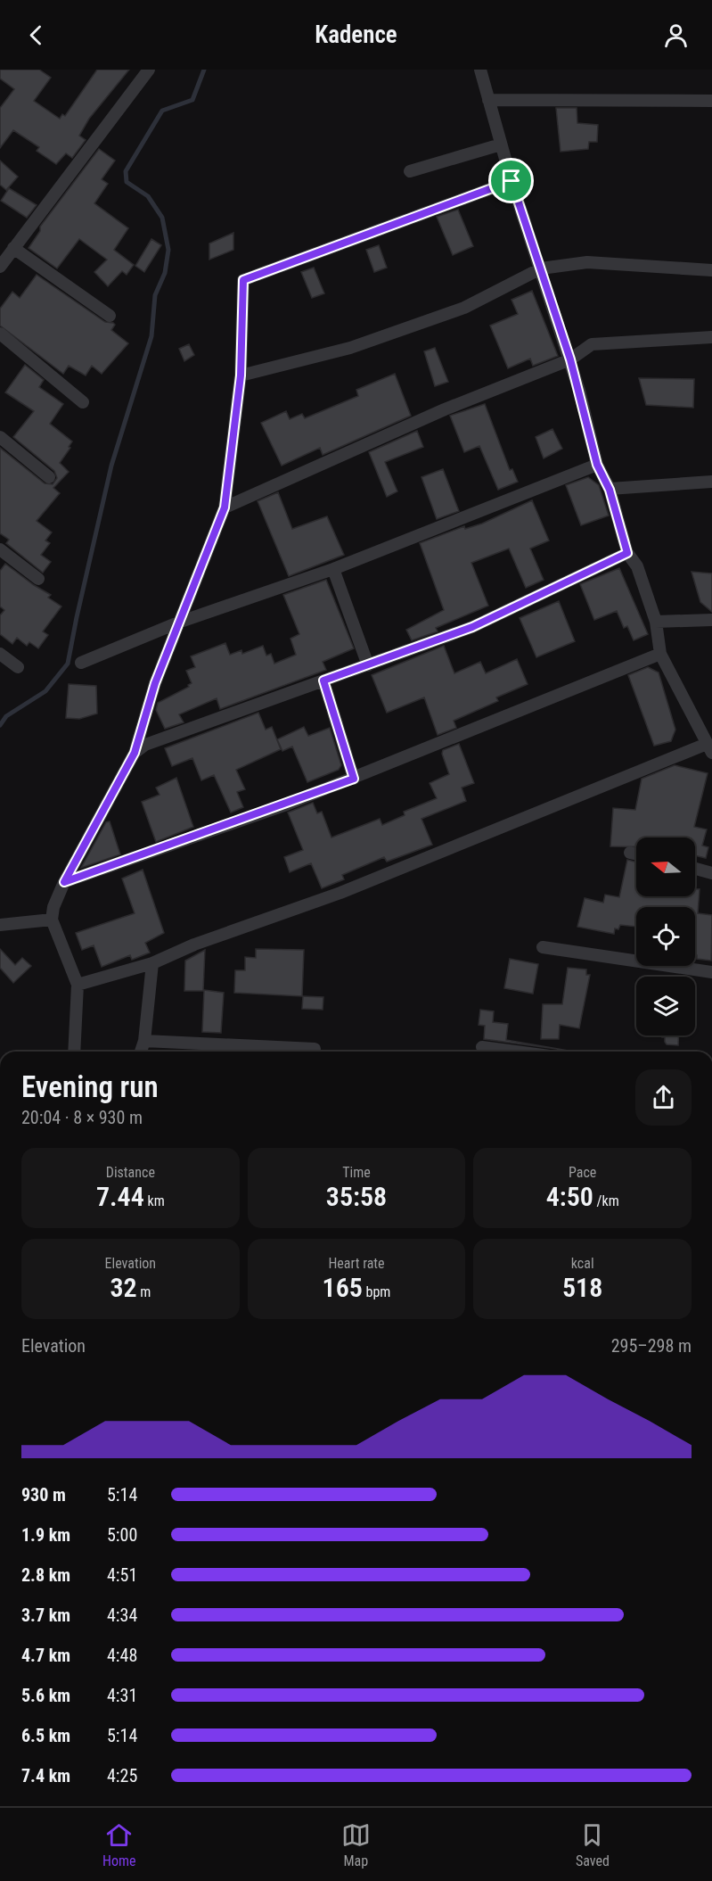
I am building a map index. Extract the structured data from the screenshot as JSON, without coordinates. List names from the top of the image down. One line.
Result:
{"north":"left","page":{"header":"Kadence","heading":["Evening run","20:04 · 8 × 930 m"],"stats":[["Distance","7.44 km"],["Time","35:58"],["Pace","4:50 /km"],["Elevation","32 m"],["Heart rate","165 bpm"],["kcal","518"]],"chart":["Elevation","295–298 m"],"list":[{"name":"930 m","note":"5:14"},{"name":"1.9 km","note":"5:00"},{"name":"2.8 km","note":"4:51"},{"name":"3.7 km","note":"4:34"},{"name":"4.7 km","note":"4:48"},{"name":"5.6 km","note":"4:31"},{"name":"6.5 km","note":"5:14"},{"name":"7.4 km","note":"4:25"}],"tabs":["Home","Map","Saved"]}}
